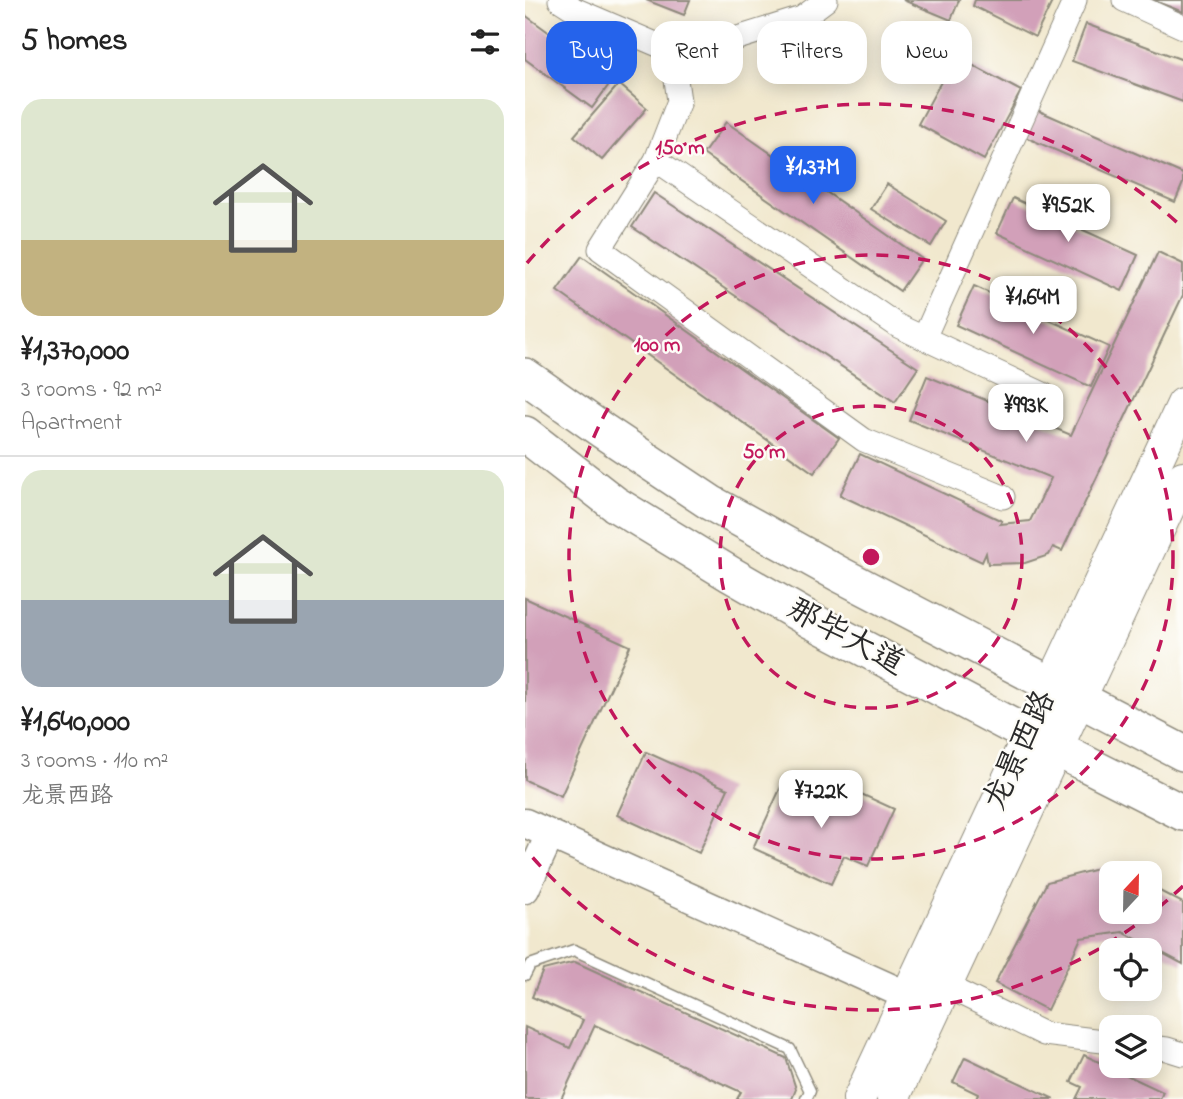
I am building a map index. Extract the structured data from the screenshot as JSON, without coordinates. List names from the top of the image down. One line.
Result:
{"streets":{"main road":["那毕大道","龙景西路"]},"crossings":[["那毕大道","龙景西路"]],"north":"top","page":{"heading":"5 homes","chip":["Buy","Rent","Filters","New"],"list":[{"name":"¥1,370,000","note":"3 rooms · 92 m² · Apartment"},{"name":"¥1,640,000","note":"3 rooms · 110 m² · 龙景西路"}],"price":["¥1.37M","¥952K","¥1.64M","¥993K","¥722K"]},"rings":["150 m","100 m","50 m"]}
